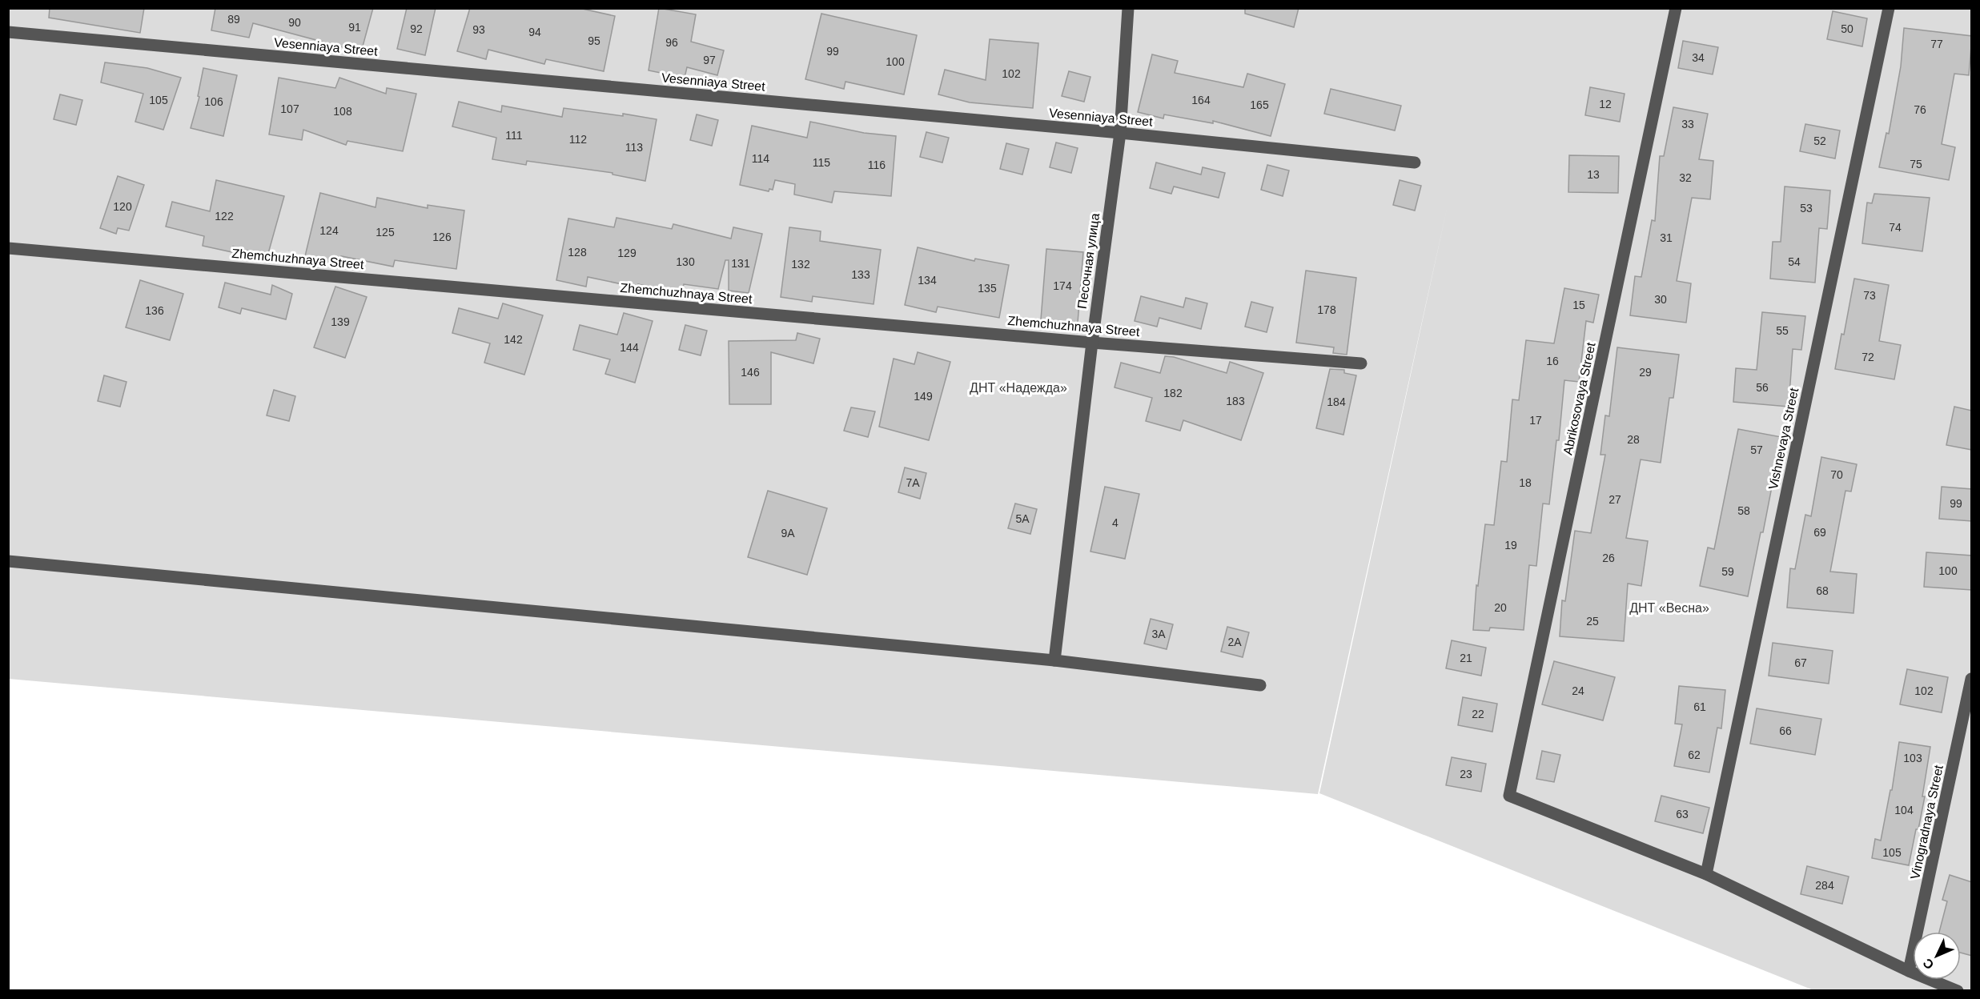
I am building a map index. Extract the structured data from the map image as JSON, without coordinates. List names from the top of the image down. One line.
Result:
{"streets":{"lane":["Vesenniaya Street","Zhemchuzhnaya Street","Песочная улица","Abrikosovaya Street","Vishnevaya Street","Vinogradnaya Street"]},"crossings":[["Vesenniaya Street","Песочная улица"],["Zhemchuzhnaya Street","Песочная улица"],["Abrikosovaya Street","Vishnevaya Street"]],"parks":["ДНТ «Надежда»","ДНТ «Весна»"],"house_numbers":["89","90","91","92","50","93","94","95","96","77","99","34","97","100","102","105","164","106","12","165","107","76","108","33","111","112","52","113","114","115","75","116","13","32","120","53","122","74","124","125","126","31","128","129","130","54","131","132","133","134","174","135","73","30","15","178","136","139","55","142","144","72","16","146","29","56","182","149","183","184","17","28","57","70","7А","18","27","99","58","5А","4","69","9А","19","26","100","59","68","20","25","3А","2А","21","67","24","102","61","22","66","62","103","23","104","63","105","284"],"north":"bottom left"}
